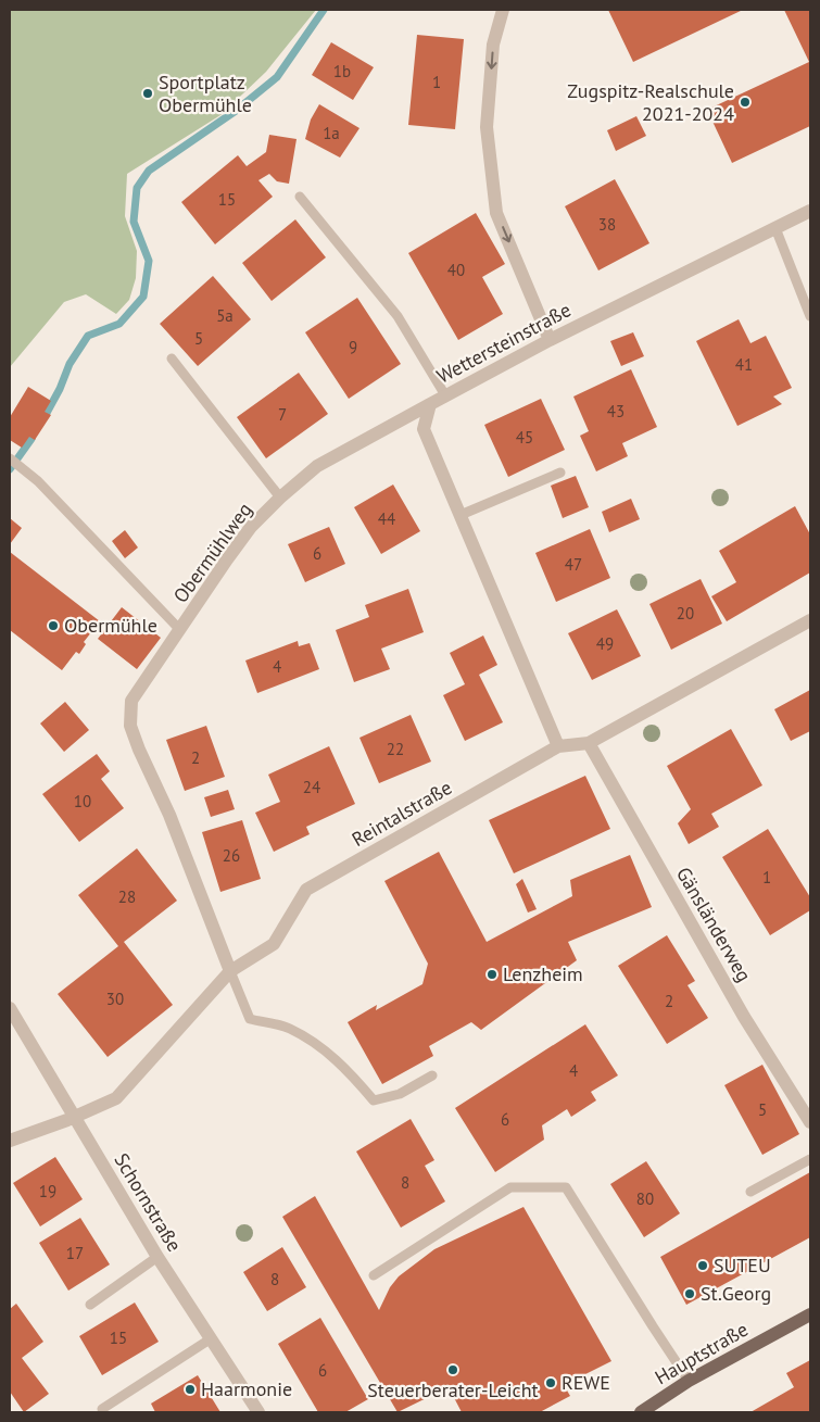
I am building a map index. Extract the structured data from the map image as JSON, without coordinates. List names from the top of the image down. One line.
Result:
{"streets":{"main road":["Hauptstraße"],"street":["Wettersteinstraße","Obermühlweg","Reintalstraße","Gänsländerweg","Schornstraße"]},"crossings":[["Wettersteinstraße","Obermühlweg"],["Wettersteinstraße","Reintalstraße"],["Obermühlweg","Reintalstraße"],["Reintalstraße","Gänsländerweg"],["Reintalstraße","Schornstraße"]],"places":["Sportplatz Obermühle","Zugspitz-Realschule 2021-2024","Obermühle","Lenzheim","SUTEU","St.Georg","Steuerberater-Leicht","REWE","Haarmonie"],"house_numbers":["1b","1","1a","15","38","40","5a","5","9","41","43","7","45","44","6","47","20","49","4","22","2","24","10","26","1","28","30","2","4","5","6","8","19","80","17","8","15","6"]}
